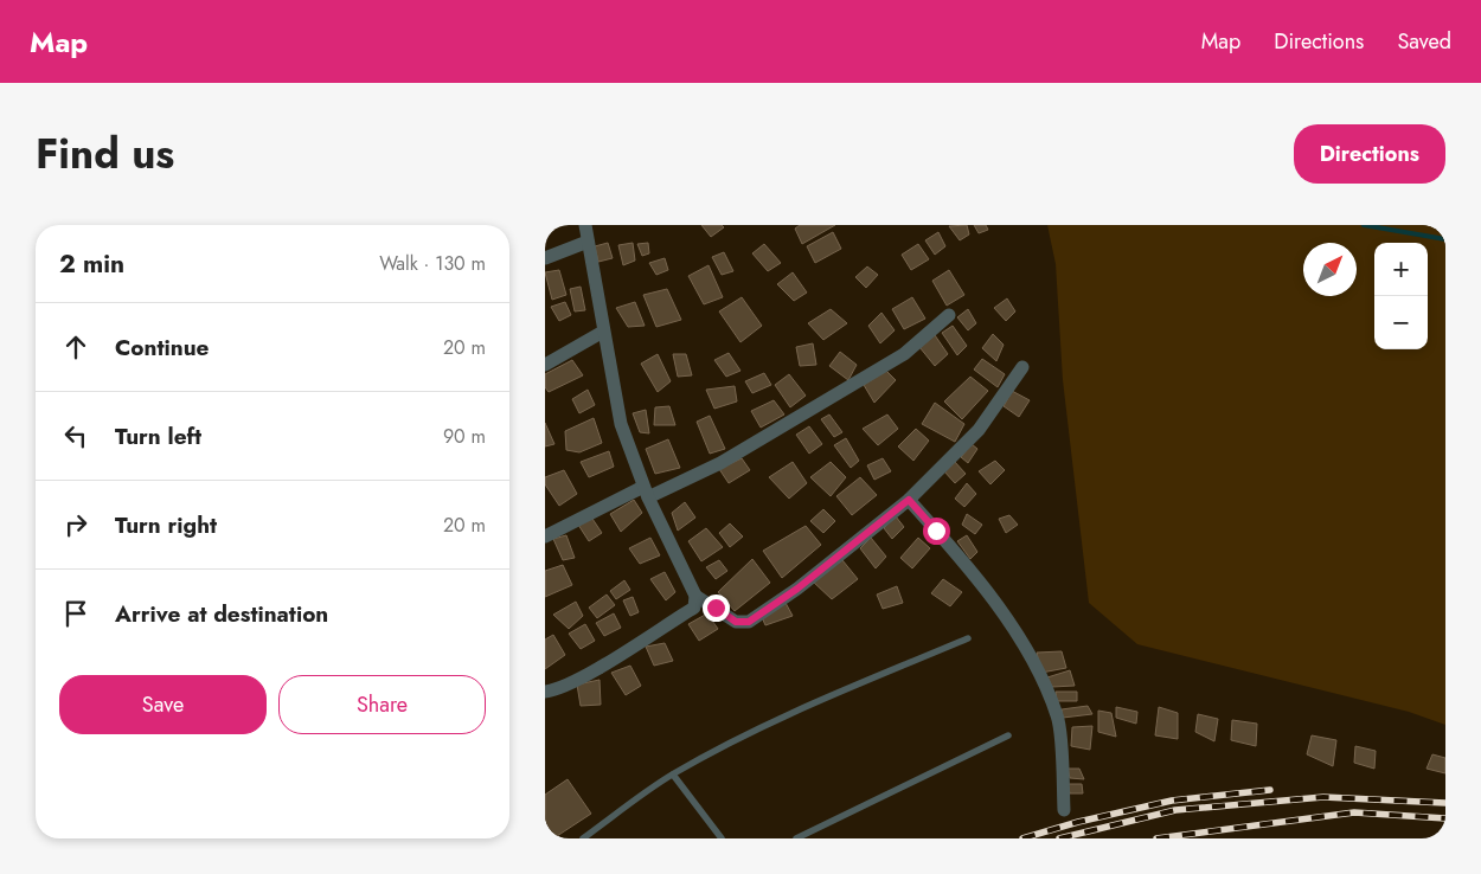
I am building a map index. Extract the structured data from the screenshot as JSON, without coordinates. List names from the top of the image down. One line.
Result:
{"north":"top right","page":{"header":"Map","nav":["Map","Directions","Saved"],"title":"Find us","buttons":["Directions",["Save","Share"]],"heading":["2 min","Walk · 130 m"],"map_buttons":["+","−"],"list":[["Continue","20 m"],["Turn left","90 m"],["Turn right","20 m"],"Arrive at destination"]}}
